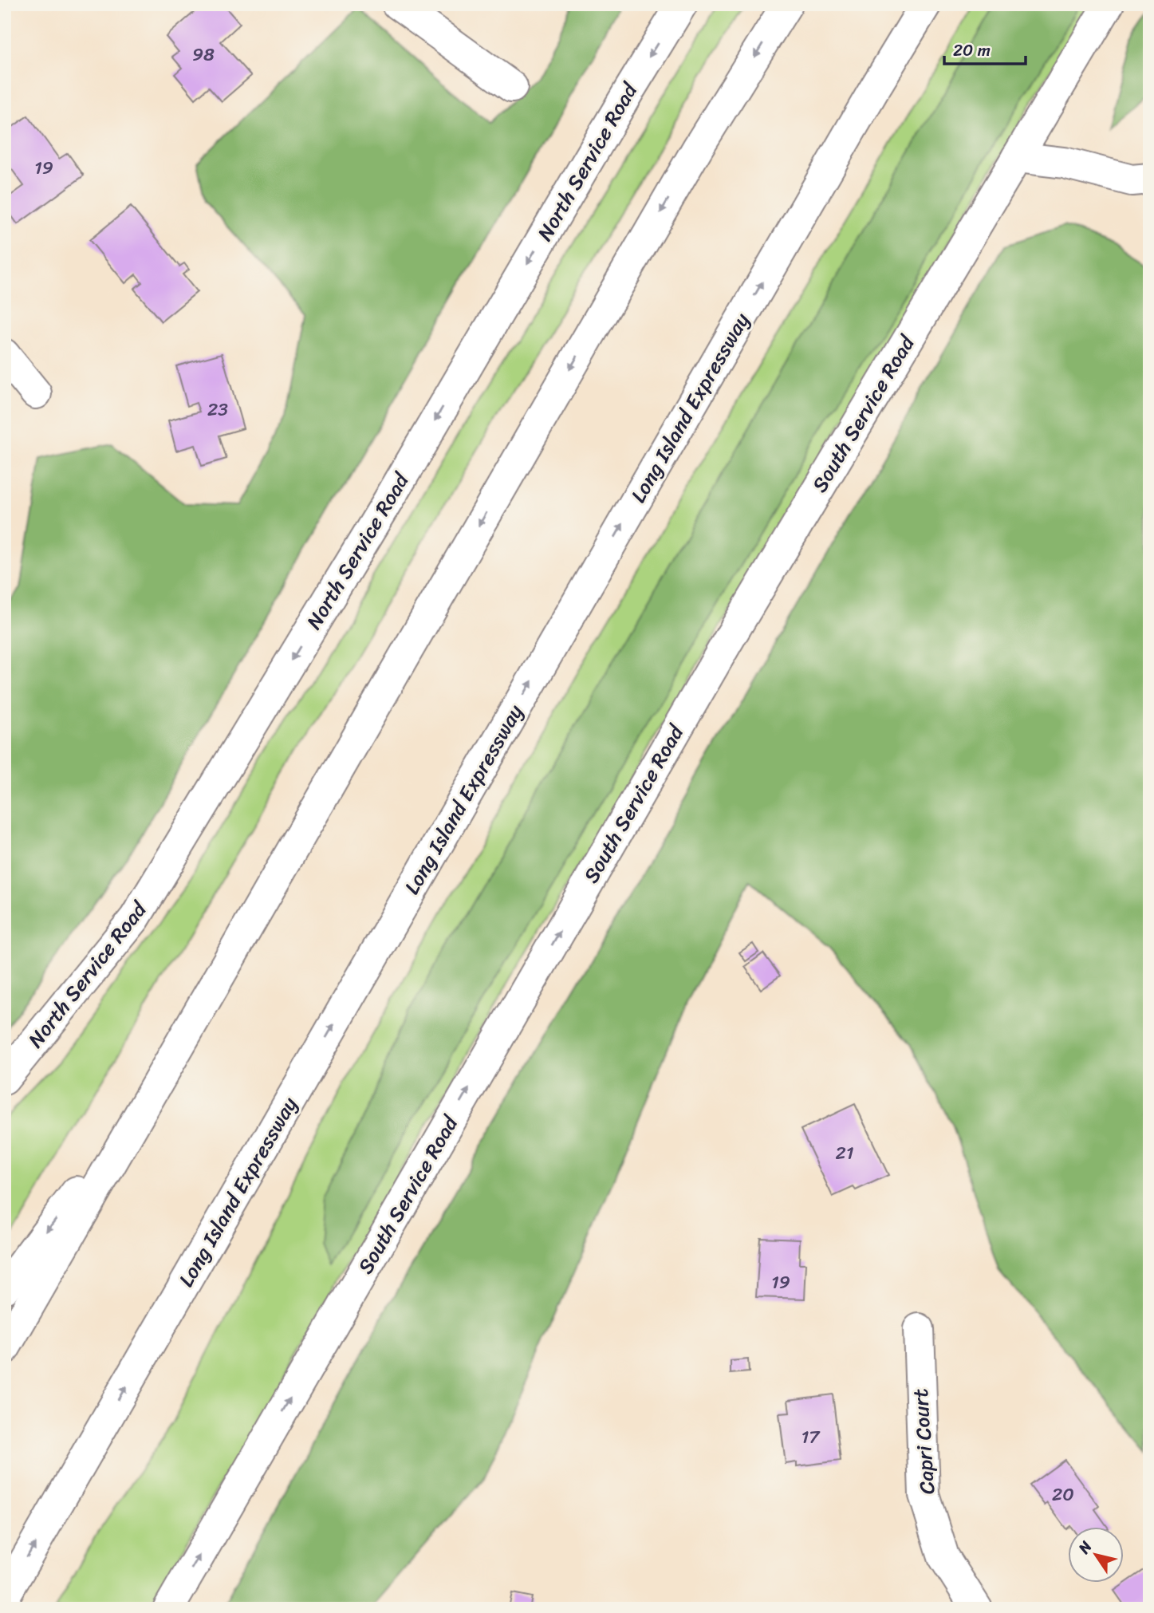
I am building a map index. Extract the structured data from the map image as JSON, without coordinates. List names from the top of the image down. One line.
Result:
{"streets":{"main road":["North Service Road","Long Island Expressway","South Service Road","Capri Court"]},"house_numbers":["98","19","23","21","19","17","20"],"scale_bar":"20 m","north":"top left"}
